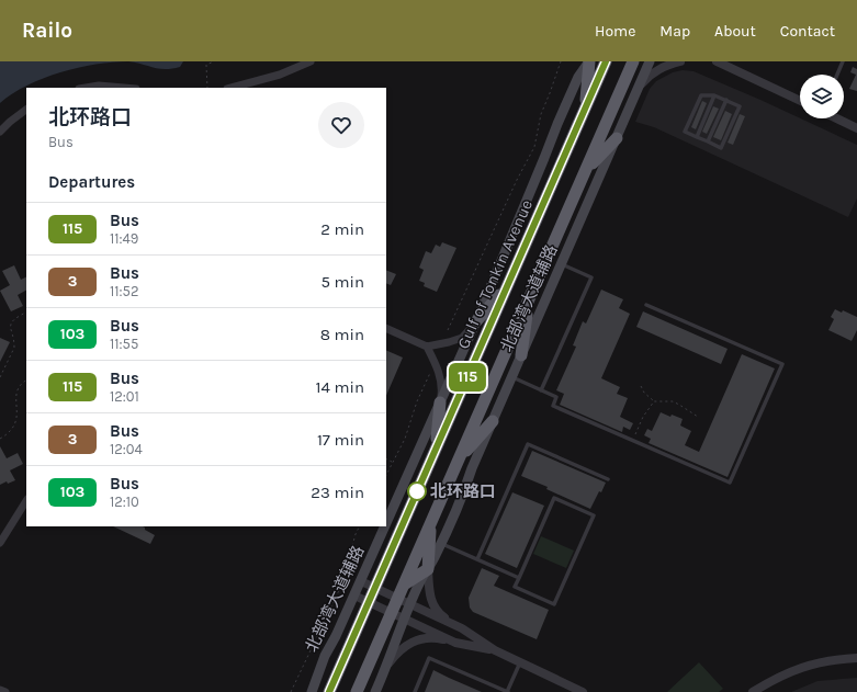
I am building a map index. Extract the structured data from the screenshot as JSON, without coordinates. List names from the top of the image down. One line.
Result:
{"streets":{"highway":["Gulf of Tonkin Avenue"],"main road":["北部湾大道辅路"]},"places":["北环路口"],"lines":["bus line 115"],"page":{"header":"Railo","nav":["Home","Map","About","Contact"],"on_map":"115","heading":[["北环路口","Bus"],"Departures"],"list":[{"mark":"115","name":"Bus","note":"11:49","value":"2 min"},{"mark":"3","name":"Bus","note":"11:52","value":"5 min"},{"mark":"103","name":"Bus","note":"11:55","value":"8 min"},{"mark":"115","name":"Bus","note":"12:01","value":"14 min"},{"mark":"3","name":"Bus","note":"12:04","value":"17 min"},{"mark":"103","name":"Bus","note":"12:10","value":"23 min"}]}}
